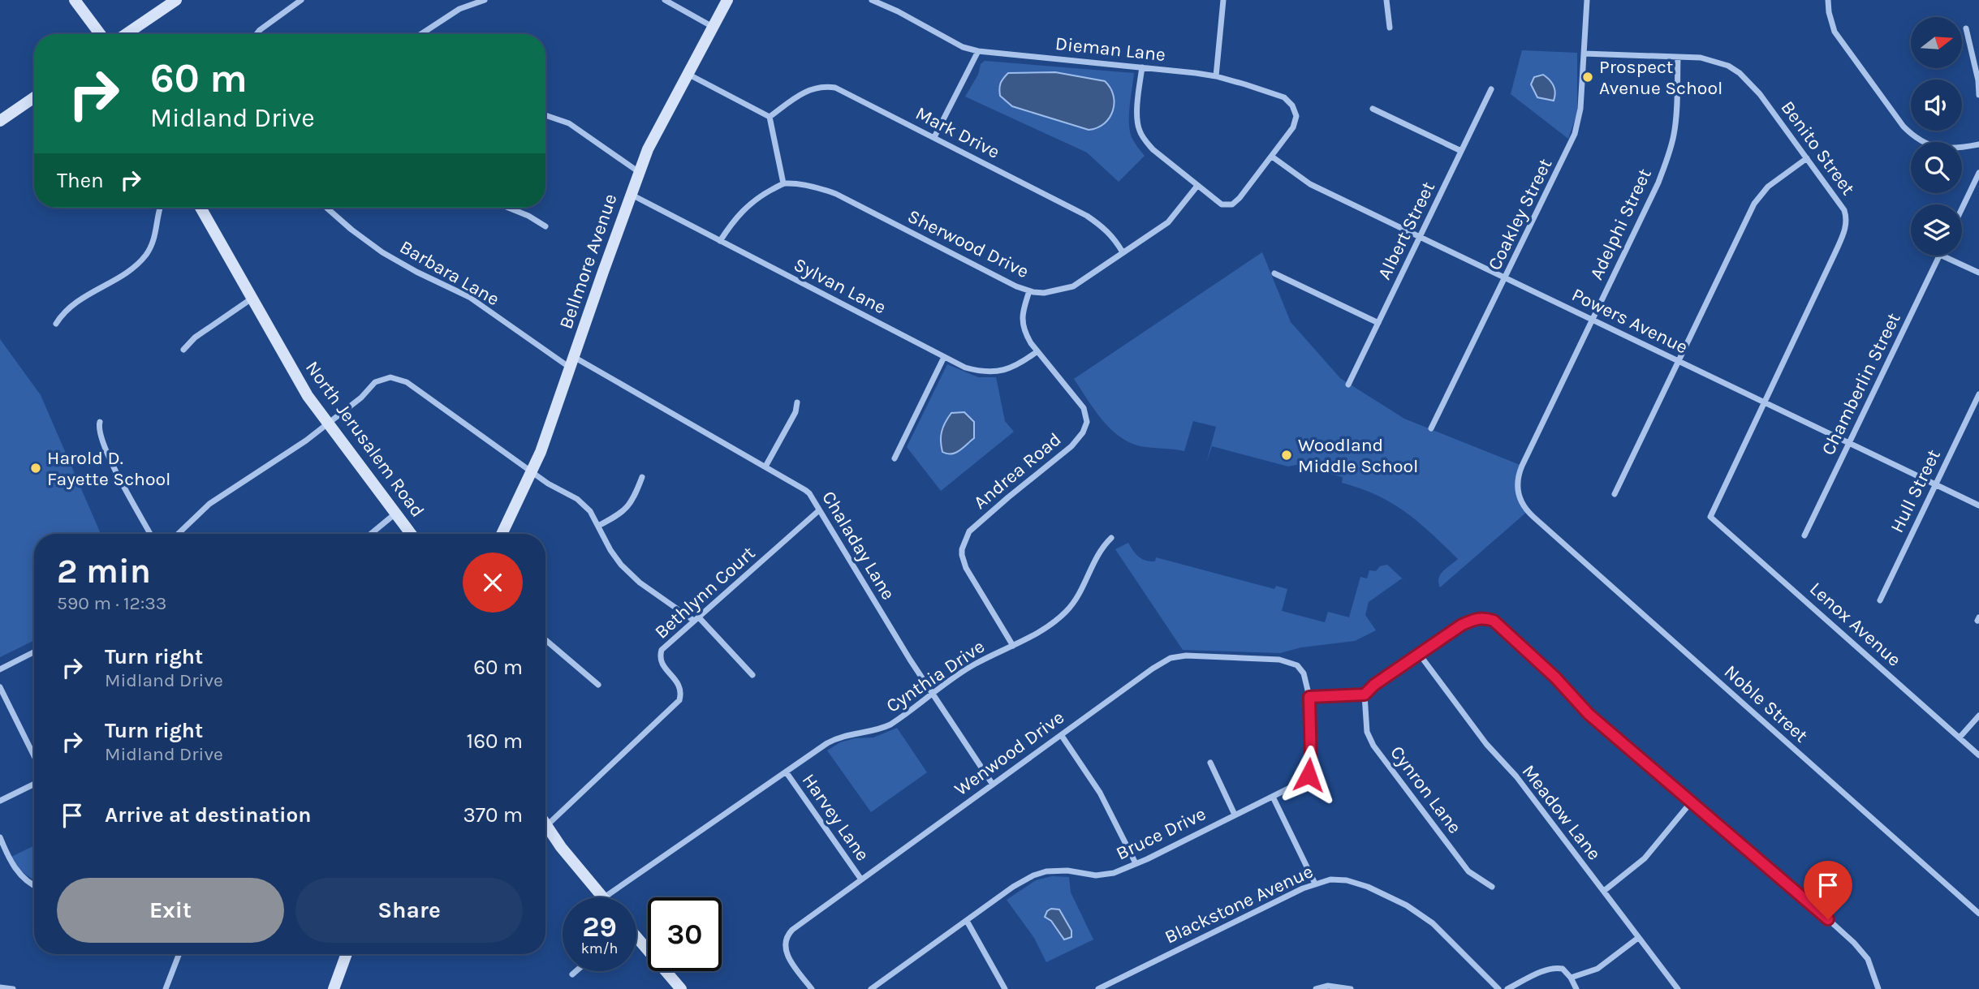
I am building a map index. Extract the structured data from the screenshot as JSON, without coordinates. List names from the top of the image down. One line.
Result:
{"streets":{"main road":["Bellmore Avenue","North Jerusalem Road"],"street":["Dieman Lane","Mark Drive","Benito Street","Coakley Street","Adelphi Street","Albert Street","Sherwood Drive","Barbara Lane","Sylvan Lane","Powers Avenue","Chamberlin Street","Andrea Road","Hull Street","Chaladay Lane","Bethlynn Court","Lenox Avenue","Cynthia Drive","Noble Street","Wenwood Drive","Cynron Lane","Meadow Lane","Harvey Lane","Bruce Drive","Blackstone Avenue"]},"crossings":[["Dieman Lane","Sherwood Drive"],["Dieman Lane","Powers Avenue"],["Mark Drive","Sherwood Drive"],["Benito Street","Coakley Street"],["Benito Street","Adelphi Street"],["Benito Street","Powers Avenue"],["Benito Street","Lenox Avenue"],["Coakley Street","Powers Avenue"],["Adelphi Street","Powers Avenue"],["Adelphi Street","Noble Street"],["Albert Street","Powers Avenue"],["Sherwood Drive","Andrea Road"],["Bellmore Avenue","Barbara Lane"],["Bellmore Avenue","Sylvan Lane"],["Bellmore Avenue","Chaladay Lane"],["Barbara Lane","Chaladay Lane"],["Sylvan Lane","Andrea Road"],["Powers Avenue","Chamberlin Street"],["Powers Avenue","Hull Street"],["Andrea Road","Cynthia Drive"],["Chaladay Lane","Bethlynn Court"],["Chaladay Lane","Cynthia Drive"],["Chaladay Lane","Wenwood Drive"],["Cynthia Drive","Harvey Lane"],["Wenwood Drive","Harvey Lane"],["Wenwood Drive","Bruce Drive"]],"places":["Prospect Avenue School","Woodland Middle School","Harold D. Fayette School"],"north":"right","page":{"turn":["60 m","Midland Drive"],"then":"Then","heading":["2 min","590 m · 12:33"],"list":[{"name":"Turn right","note":"Midland Drive","value":"60 m"},{"name":"Turn right","note":"Midland Drive","value":"160 m"},{"name":"Arrive at destination","value":"370 m"}],"buttons":["Exit","Share"],"speed":"29 km/h","limit":"30"}}
